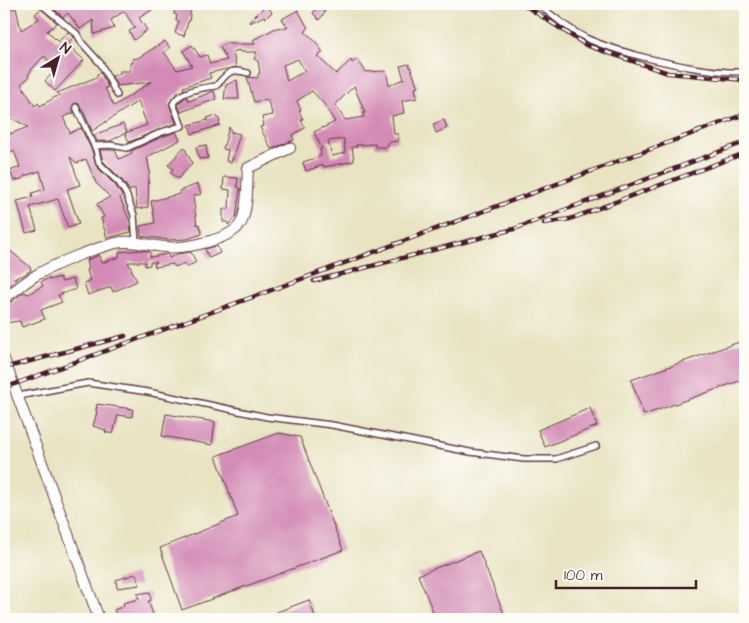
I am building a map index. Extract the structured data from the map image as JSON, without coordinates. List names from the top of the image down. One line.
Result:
{"scale_bar":"100 m","north":"top right"}
